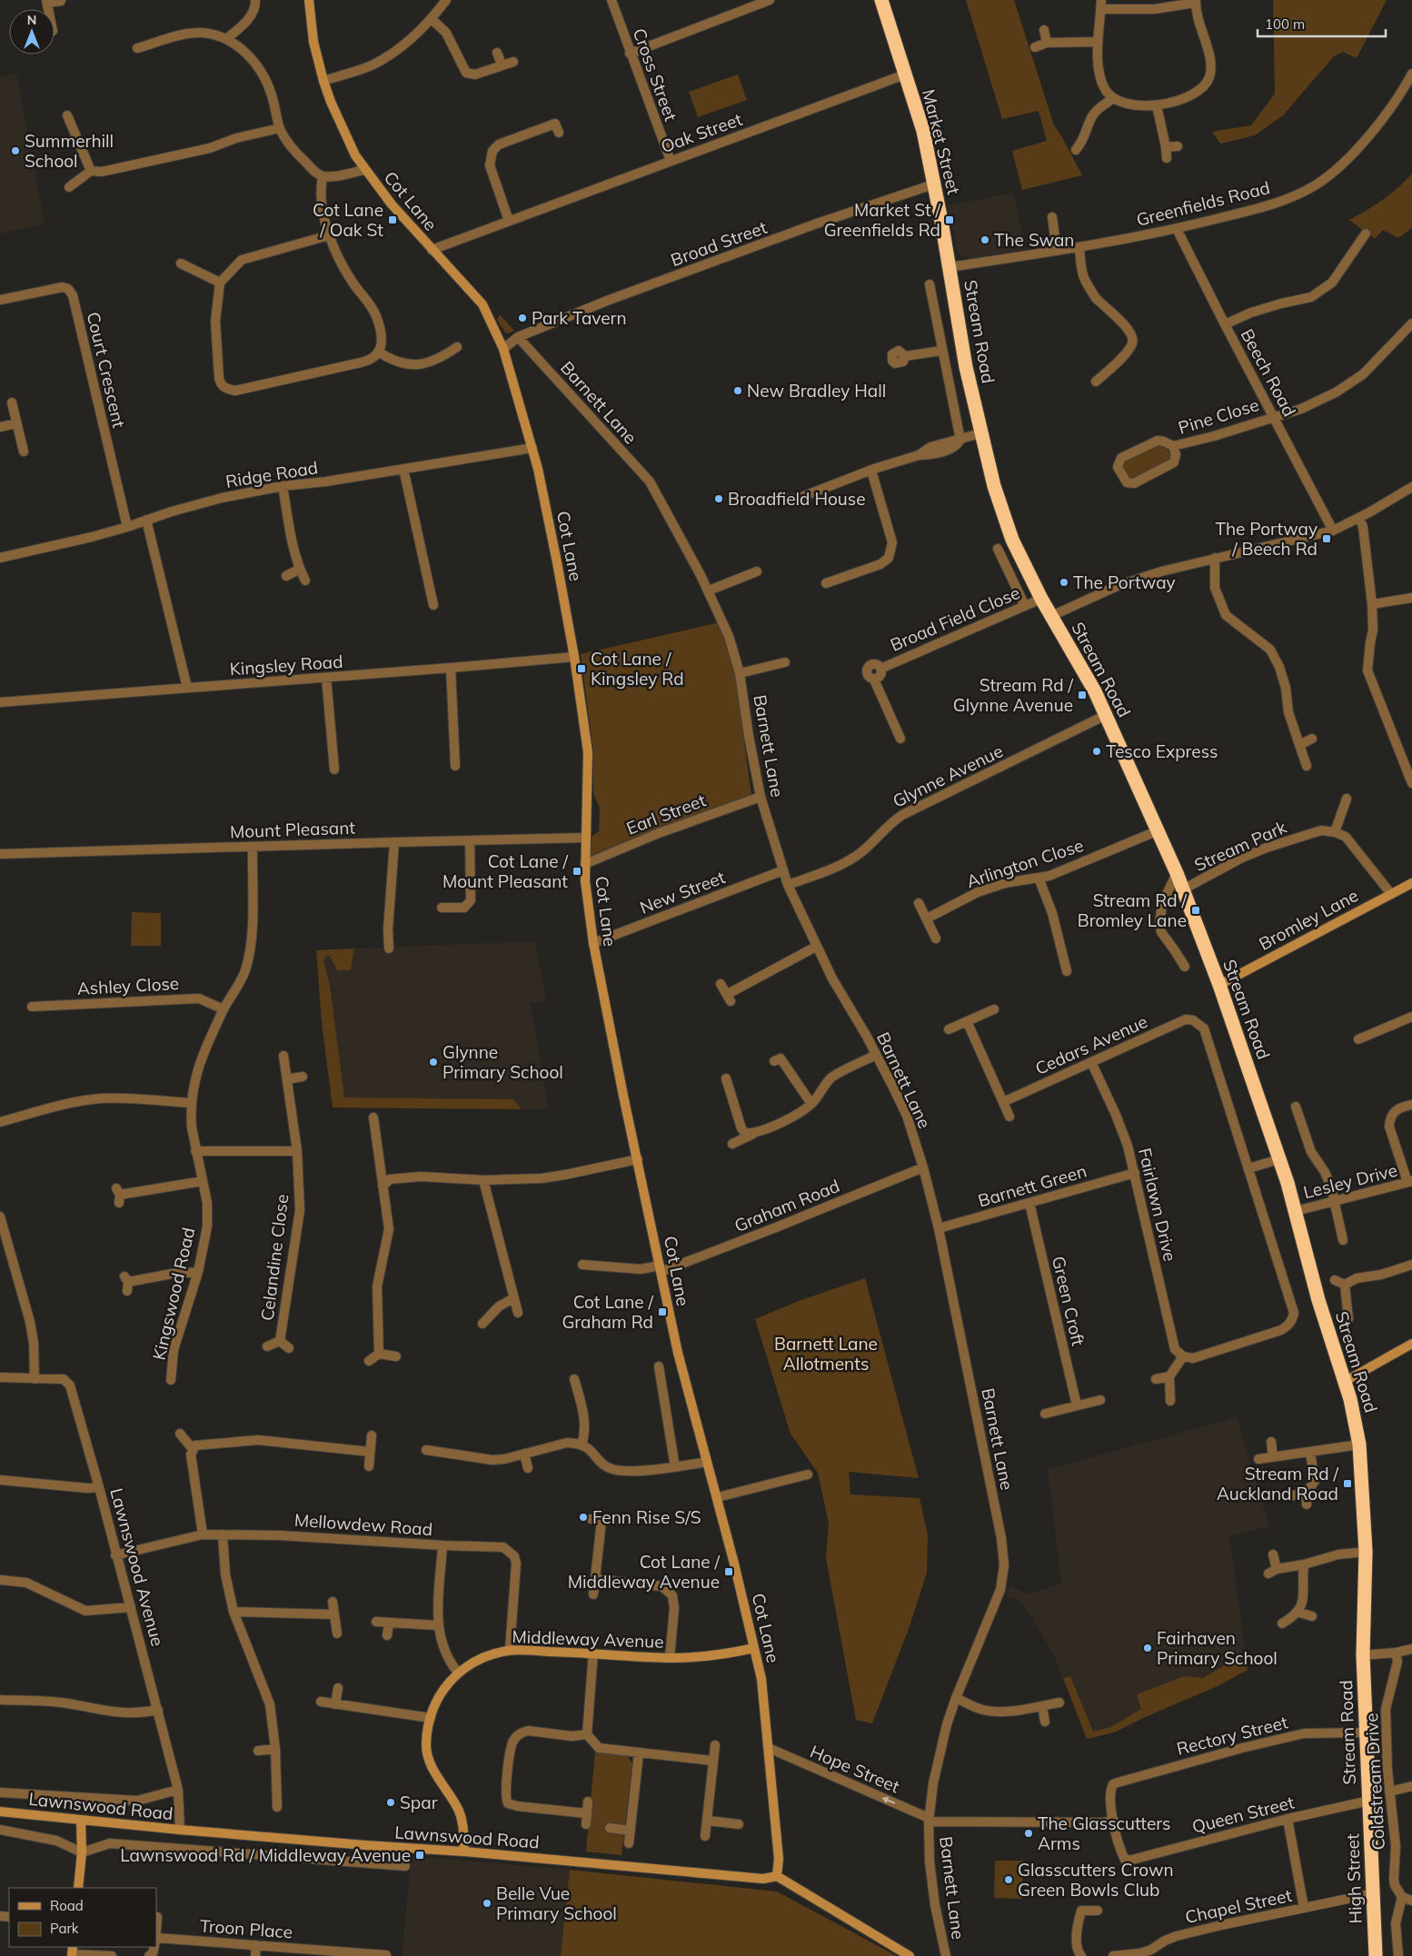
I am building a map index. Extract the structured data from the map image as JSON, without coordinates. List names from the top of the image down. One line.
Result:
{"streets":{"highway":["Market Street","Stream Road","High Street"],"street":["Cross Street","Oak Street","Cot Lane","Greenfields Road","Broad Street","Court Crescent","Beech Road","Barnett Lane","Pine Close","Ridge Road","Broad Field Close","Kingsley Road","Glynne Avenue","Earl Street","Mount Pleasant","Stream Park","Arlington Close","New Street","Bromley Lane","Ashley Close","Cedars Avenue","Lesley Drive","Barnett Green","Fairlawn Drive","Graham Road","Celandine Close","Kingswood Road","Green Croft","Mellowdew Road","Lawnswood Avenue","Middleway Avenue","Rectory Street","Hope Street","Coldstream Drive","Lawnswood Road","Queen Street","Chapel Street","Troon Place"]},"crossings":[["Cross Street","Oak Street"],["Oak Street","Market Street"],["Oak Street","Cot Lane"],["Market Street","Greenfields Road"],["Market Street","Broad Street"],["Market Street","Stream Road"],["Cot Lane","Ridge Road"],["Cot Lane","Kingsley Road"],["Cot Lane","Earl Street"],["Cot Lane","Mount Pleasant"],["Cot Lane","New Street"],["Cot Lane","Graham Road"],["Cot Lane","Middleway Avenue"],["Cot Lane","Hope Street"],["Cot Lane","Lawnswood Road"],["Greenfields Road","Stream Road"],["Greenfields Road","Beech Road"],["Broad Street","Barnett Lane"],["Stream Road","Broad Field Close"],["Stream Road","Glynne Avenue"],["Stream Road","Stream Park"],["Stream Road","Arlington Close"],["Stream Road","Bromley Lane"],["Stream Road","Lesley Drive"],["Stream Road","Rectory Street"],["Stream Road","Queen Street"],["Stream Road","High Street"],["Court Crescent","Ridge Road"],["Beech Road","Pine Close"],["Barnett Lane","Glynne Avenue"],["Barnett Lane","Earl Street"],["Barnett Lane","New Street"],["Barnett Lane","Barnett Green"],["Barnett Lane","Graham Road"],["Barnett Lane","Hope Street"],["Mount Pleasant","Kingswood Road"],["Ashley Close","Kingswood Road"],["Cedars Avenue","Fairlawn Drive"],["Barnett Green","Fairlawn Drive"],["Barnett Green","Green Croft"],["Mellowdew Road","Lawnswood Avenue"],["Mellowdew Road","Middleway Avenue"],["Lawnswood Avenue","Lawnswood Road"],["Middleway Avenue","Lawnswood Road"],["Rectory Street","Queen Street"],["Queen Street","High Street"],["High Street","Chapel Street"]],"one_way":["Hope Street"],"parks":["Barnett Lane Allotments"],"places":{"other":["Summerhill School","The Swan","Park Tavern","New Bradley Hall","Broadfield House","The Portway","Tesco Express","Glynne Primary School","Fenn Rise S/S","Fairhaven Primary School","Spar","The Glasscutters Arms","Glasscutters Crown Green Bowls Club","Belle Vue Primary School"],"transit":["Cot Lane / Oak St","Market St / Greenfields Rd","The Portway / Beech Rd","Cot Lane / Kingsley Rd","Stream Rd / Glynne Avenue","Cot Lane / Mount Pleasant","Stream Rd / Bromley Lane","Cot Lane / Graham Rd","Stream Rd / Auckland Road","Cot Lane / Middleway Avenue","Lawnswood Rd / Middleway Avenue"]},"legend":["Road","Park"],"scale_bar":"100 m","north":"top"}
